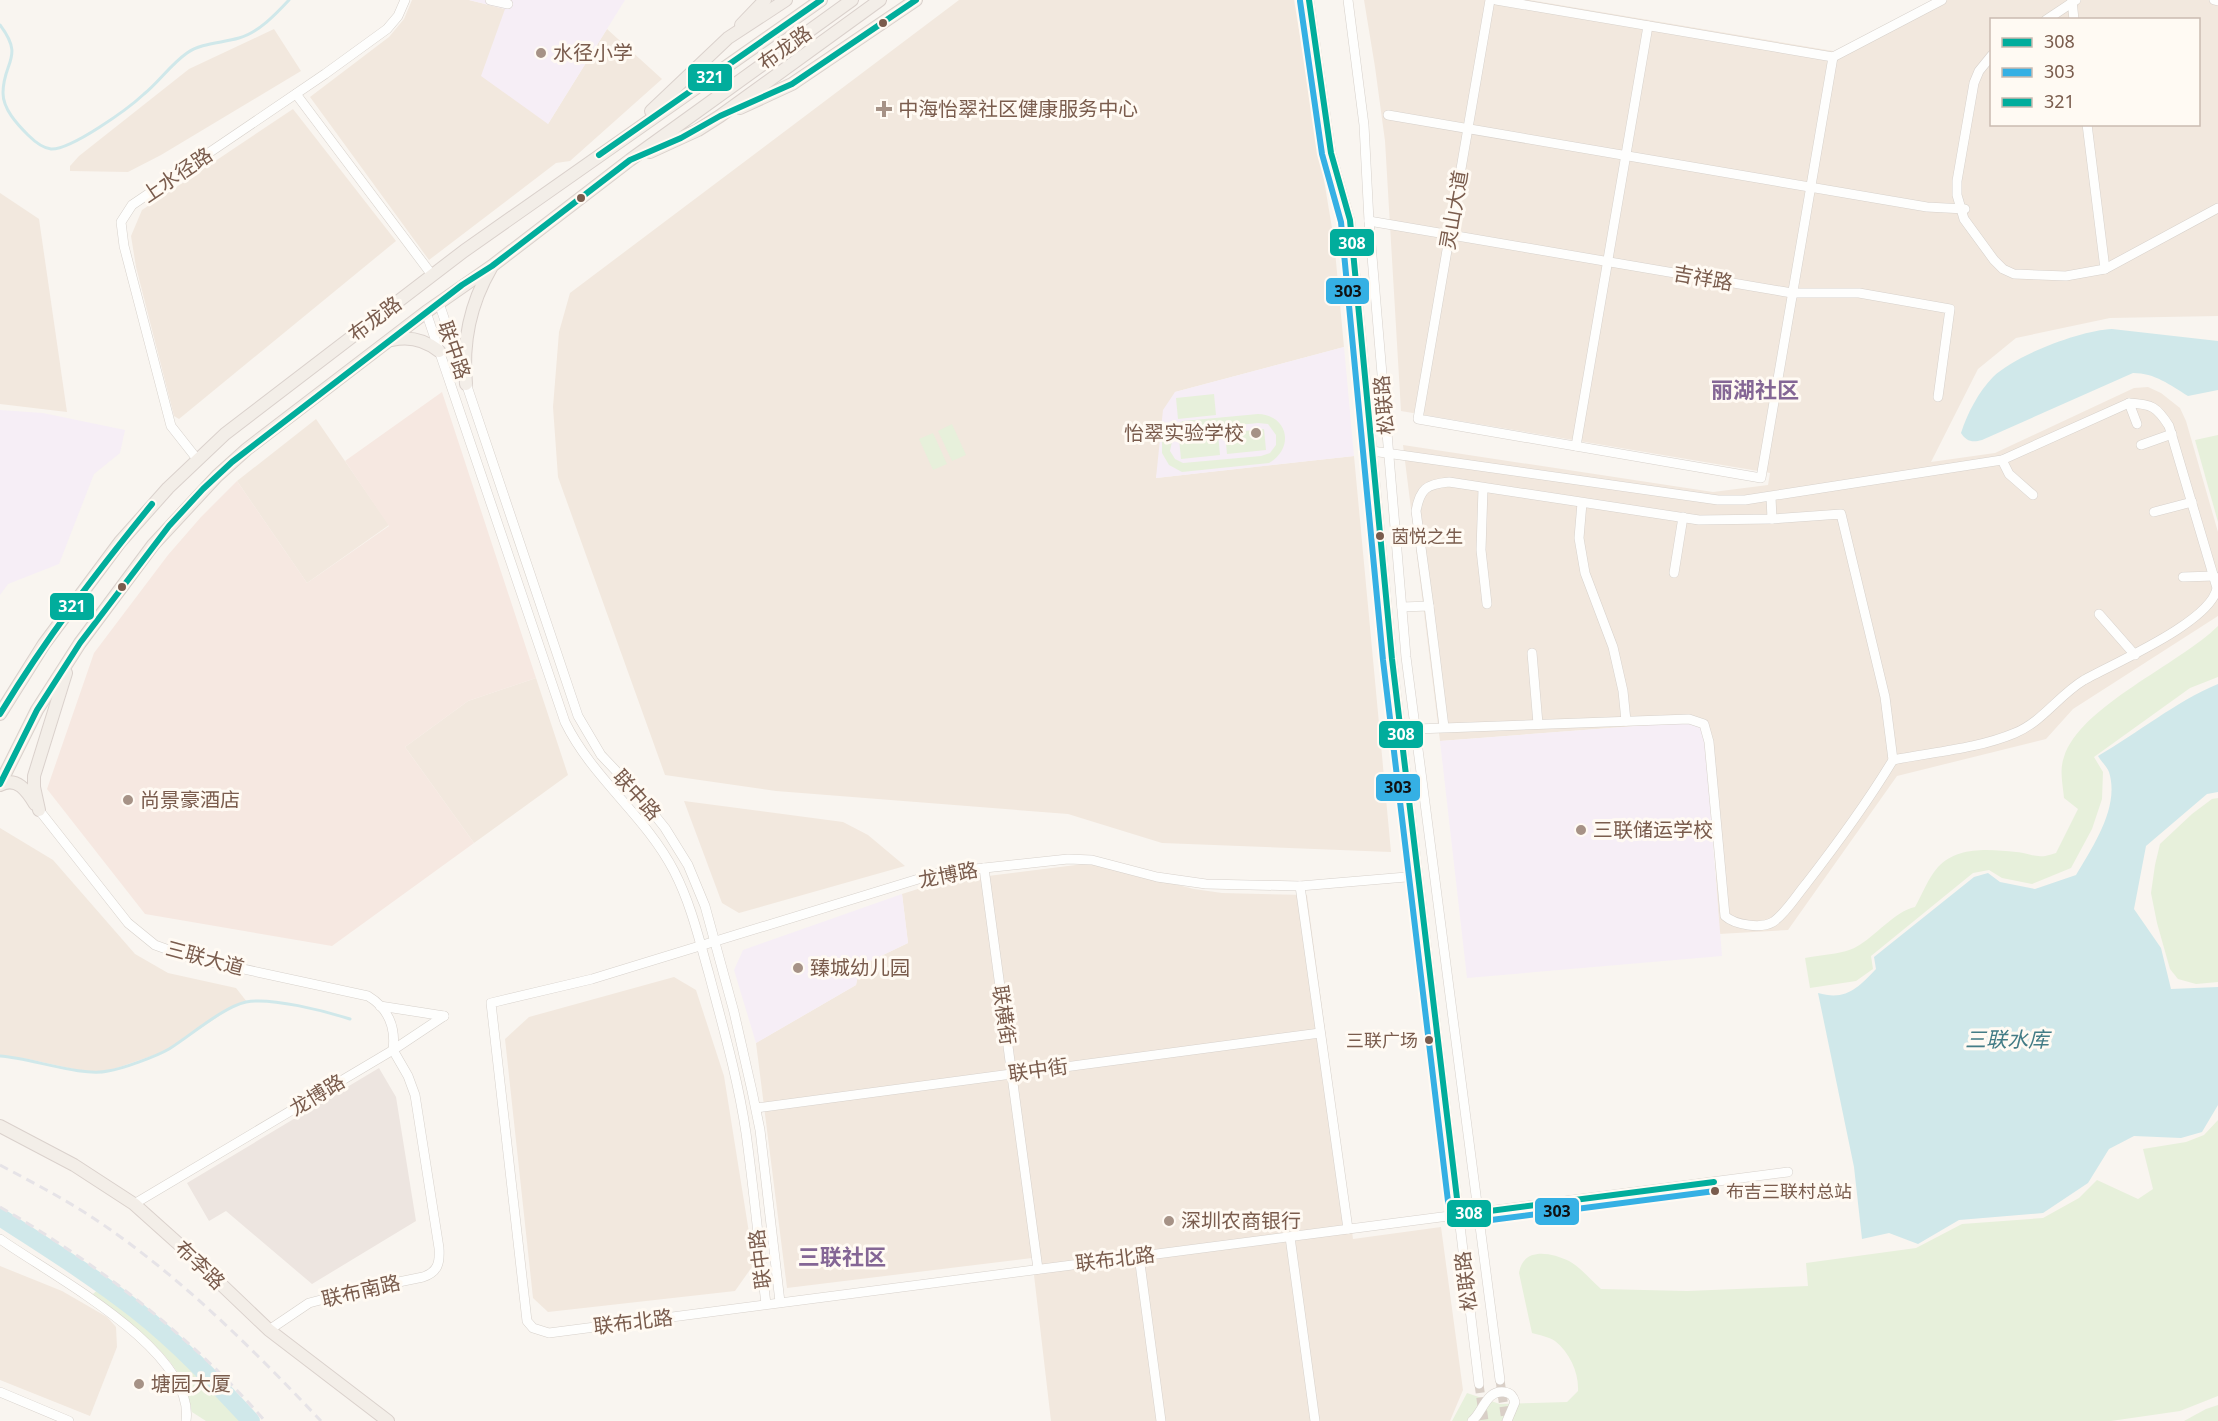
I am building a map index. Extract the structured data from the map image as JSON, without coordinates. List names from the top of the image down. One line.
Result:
{"streets":{"main road":["布龙路","布李路"],"street":["上水径路","灵山大道","吉祥路","联中路","松联路","龙博路","三联大道","联横街","联中街","联布北路","联布南路"]},"crossings":[["布龙路","上水径路"],["布龙路","联中路"],["灵山大道","吉祥路"],["吉祥路","松联路"],["联中路","龙博路"],["联中路","联中街"],["联中路","联布北路"],["松联路","龙博路"],["松联路","联布北路"],["龙博路","三联大道"],["龙博路","联横街"],["龙博路","联布北路"],["龙博路","布李路"],["龙博路","联布南路"],["联横街","联中街"],["联横街","联布北路"],["布李路","联布南路"]],"districts":["丽湖社区","三联社区"],"water":["三联水库"],"places":{"other":["水径小学","怡翠实验学校","茵悦之生","尚景豪酒店","三联储运学校","臻城幼儿园","三联广场","布吉三联村总站","深圳农商银行","塘园大厦"],"health":["中海怡翠社区健康服务中心"]},"lines":["transit line 308","transit line 321","transit line 303"],"legend":["308","303","321"]}
